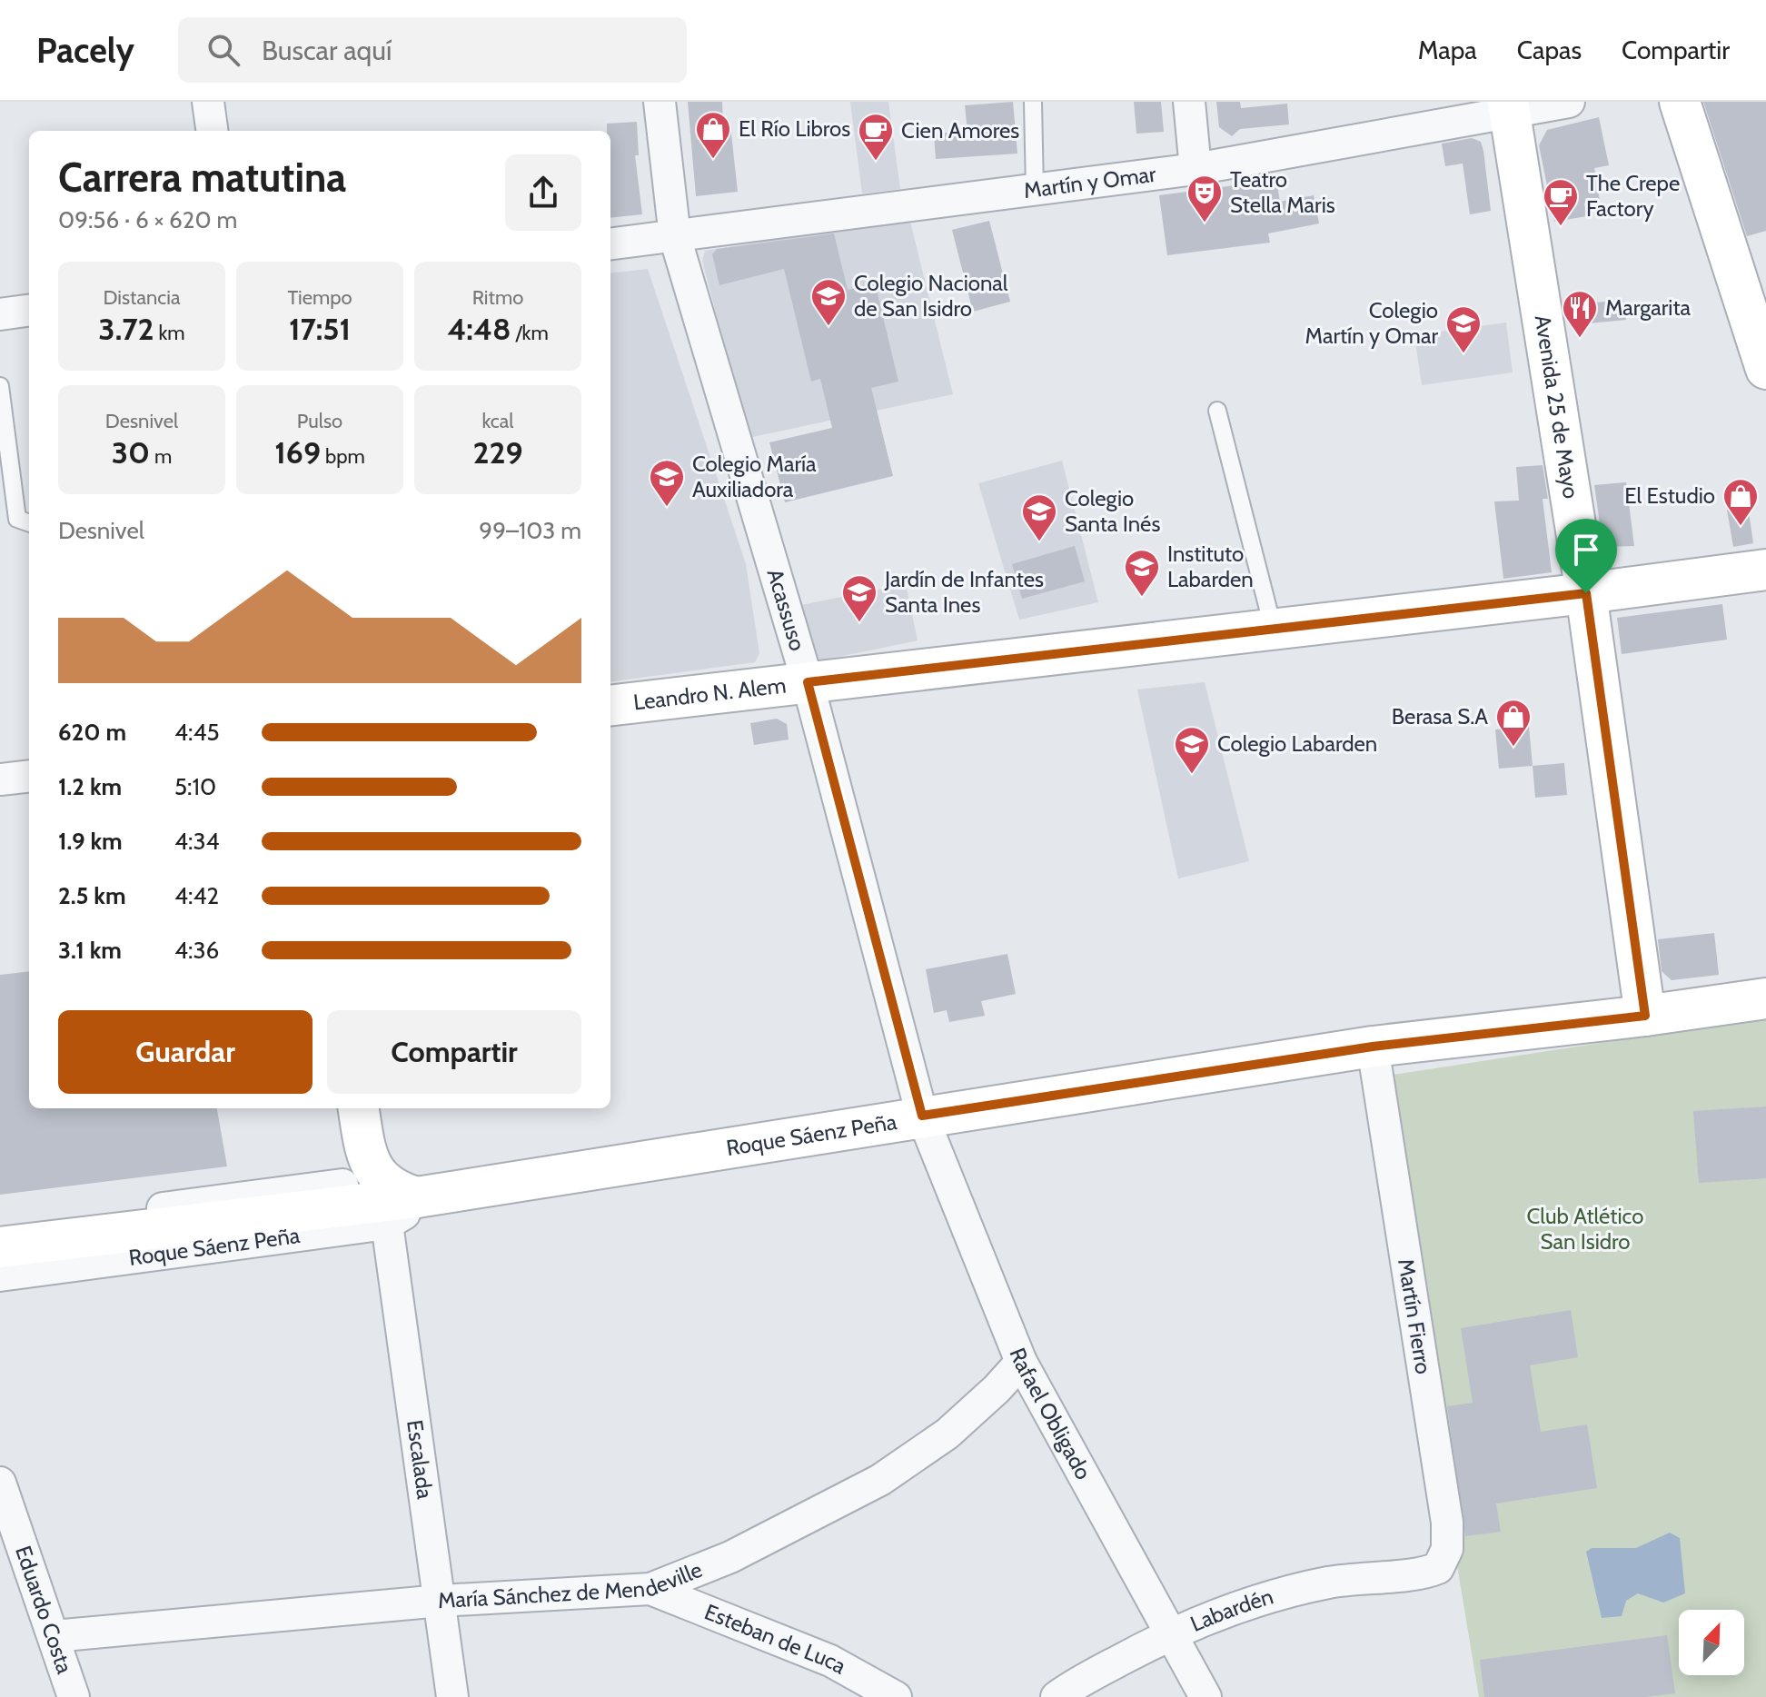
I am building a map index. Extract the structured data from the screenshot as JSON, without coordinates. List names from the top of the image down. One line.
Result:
{"streets":{"main road":["Avenida 25 de Mayo","Leandro N. Alem","Roque Sáenz Peña"],"street":["Martín y Omar","Acassuso","Martín Fierro","Rafael Obligado","Escalada","María Sánchez de Mendeville","Eduardo Costa","Labardén","Esteban de Luca"]},"crossings":[["Martín y Omar","Avenida 25 de Mayo"],["Martín y Omar","Acassuso"],["Avenida 25 de Mayo","Leandro N. Alem"],["Avenida 25 de Mayo","Roque Sáenz Peña"],["Acassuso","Leandro N. Alem"],["Acassuso","Roque Sáenz Peña"],["Acassuso","Rafael Obligado"],["Roque Sáenz Peña","Martín Fierro"],["Roque Sáenz Peña","Rafael Obligado"],["Roque Sáenz Peña","Escalada"],["Martín Fierro","Labardén"],["Rafael Obligado","María Sánchez de Mendeville"],["Rafael Obligado","Labardén"],["Escalada","María Sánchez de Mendeville"],["María Sánchez de Mendeville","Eduardo Costa"],["María Sánchez de Mendeville","Esteban de Luca"]],"parks":["Club Atlético San Isidro"],"places":{"shop":["El Río Libros","El Estudio","Berasa S.A"],"cafe":["Cien Amores","The Crepe Factory"],"theatre":["Teatro Stella Maris"],"school or university":["Colegio Nacional de San Isidro","Colegio Martín y Omar","Colegio María Auxiliadora","Colegio Santa Inés","Instituto Labarden","Jardín de Infantes Santa Ines","Colegio Labarden"],"restaurant":["Margarita"]},"north":"top right","page":{"header":"Pacely","search":"Buscar aquí","nav":["Mapa","Capas","Compartir"],"heading":["Carrera matutina","09:56 · 6 × 620 m"],"stats":[["Distancia","3.72 km"],["Tiempo","17:51"],["Ritmo","4:48 /km"],["Desnivel","30 m"],["Pulso","169 bpm"],["kcal","229"]],"chart":["Desnivel","99–103 m"],"list":[{"name":"620 m","note":"4:45"},{"name":"1.2 km","note":"5:10"},{"name":"1.9 km","note":"4:34"},{"name":"2.5 km","note":"4:42"},{"name":"3.1 km","note":"4:36"}],"buttons":["Guardar","Compartir"]}}
